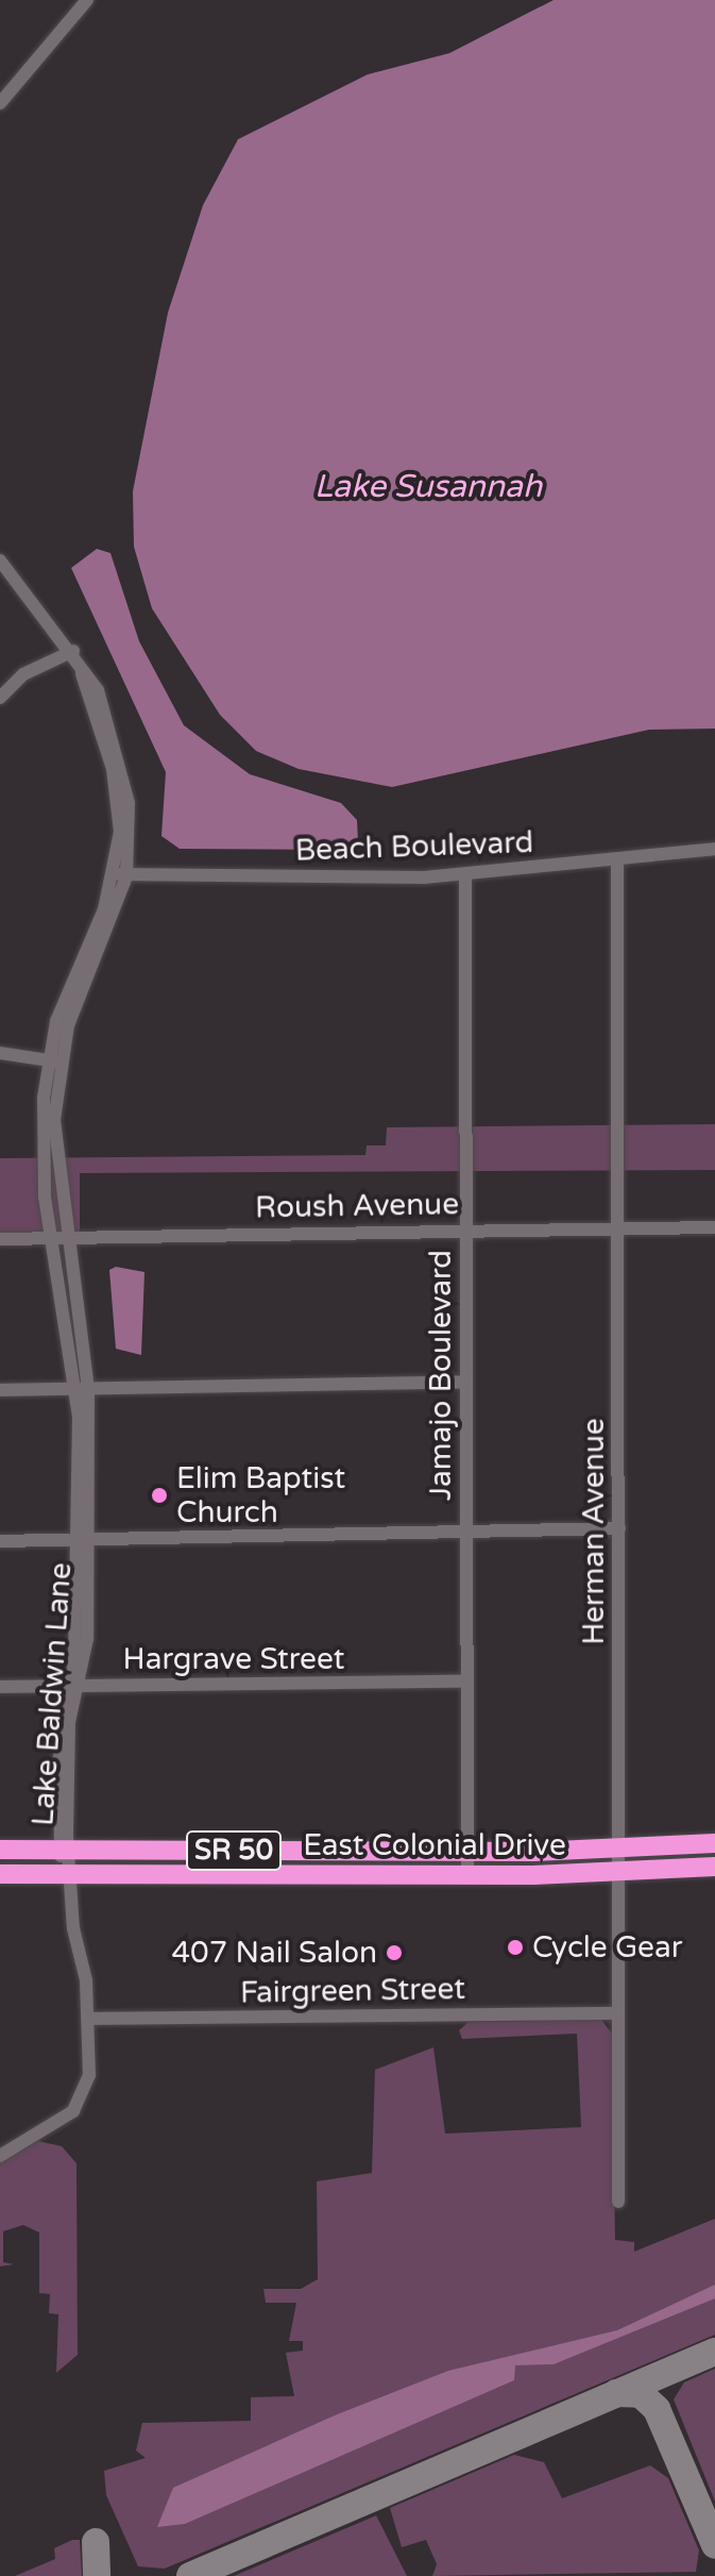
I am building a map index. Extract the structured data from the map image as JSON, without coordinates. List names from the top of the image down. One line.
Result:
{"streets":{"highway":["East Colonial Drive","SR 50"],"street":["Beach Boulevard","Roush Avenue","Jamajo Boulevard","Herman Avenue","Hargrave Street","Lake Baldwin Lane","Fairgreen Street"]},"crossings":[["Beach Boulevard","Jamajo Boulevard"],["Beach Boulevard","Herman Avenue"],["Beach Boulevard","Lake Baldwin Lane"],["Roush Avenue","Jamajo Boulevard"],["Roush Avenue","Herman Avenue"],["Roush Avenue","Lake Baldwin Lane"],["Jamajo Boulevard","Hargrave Street"],["Jamajo Boulevard","East Colonial Drive"],["Herman Avenue","East Colonial Drive"],["Herman Avenue","Fairgreen Street"],["Hargrave Street","Lake Baldwin Lane"],["Lake Baldwin Lane","East Colonial Drive"],["Lake Baldwin Lane","Fairgreen Street"]],"water":["Lake Susannah"],"places":["Elim Baptist Church","Cycle Gear","407 Nail Salon"]}
